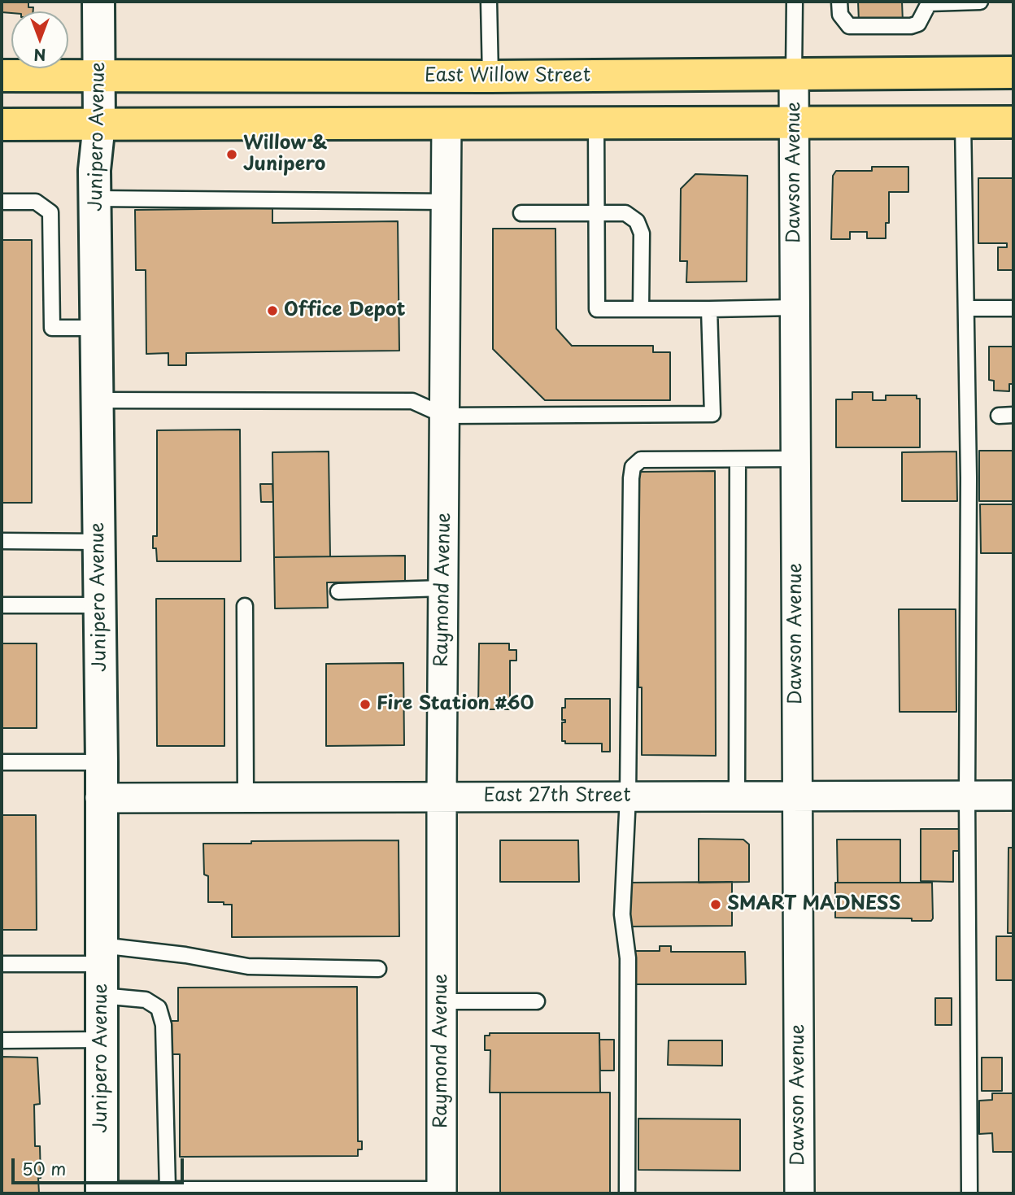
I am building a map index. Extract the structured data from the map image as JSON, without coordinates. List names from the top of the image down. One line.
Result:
{"streets":{"main road":["East Willow Street"],"street":["Junipero Avenue","Dawson Avenue","Raymond Avenue","East 27th Street"]},"crossings":[["East Willow Street","Junipero Avenue"],["East Willow Street","Dawson Avenue"],["Junipero Avenue","East 27th Street"],["Dawson Avenue","East 27th Street"],["Raymond Avenue","East 27th Street"]],"places":["Willow & Junipero","Office Depot","Fire Station #60","SMART MADNESS"],"scale_bar":"50 m","north":"bottom"}
